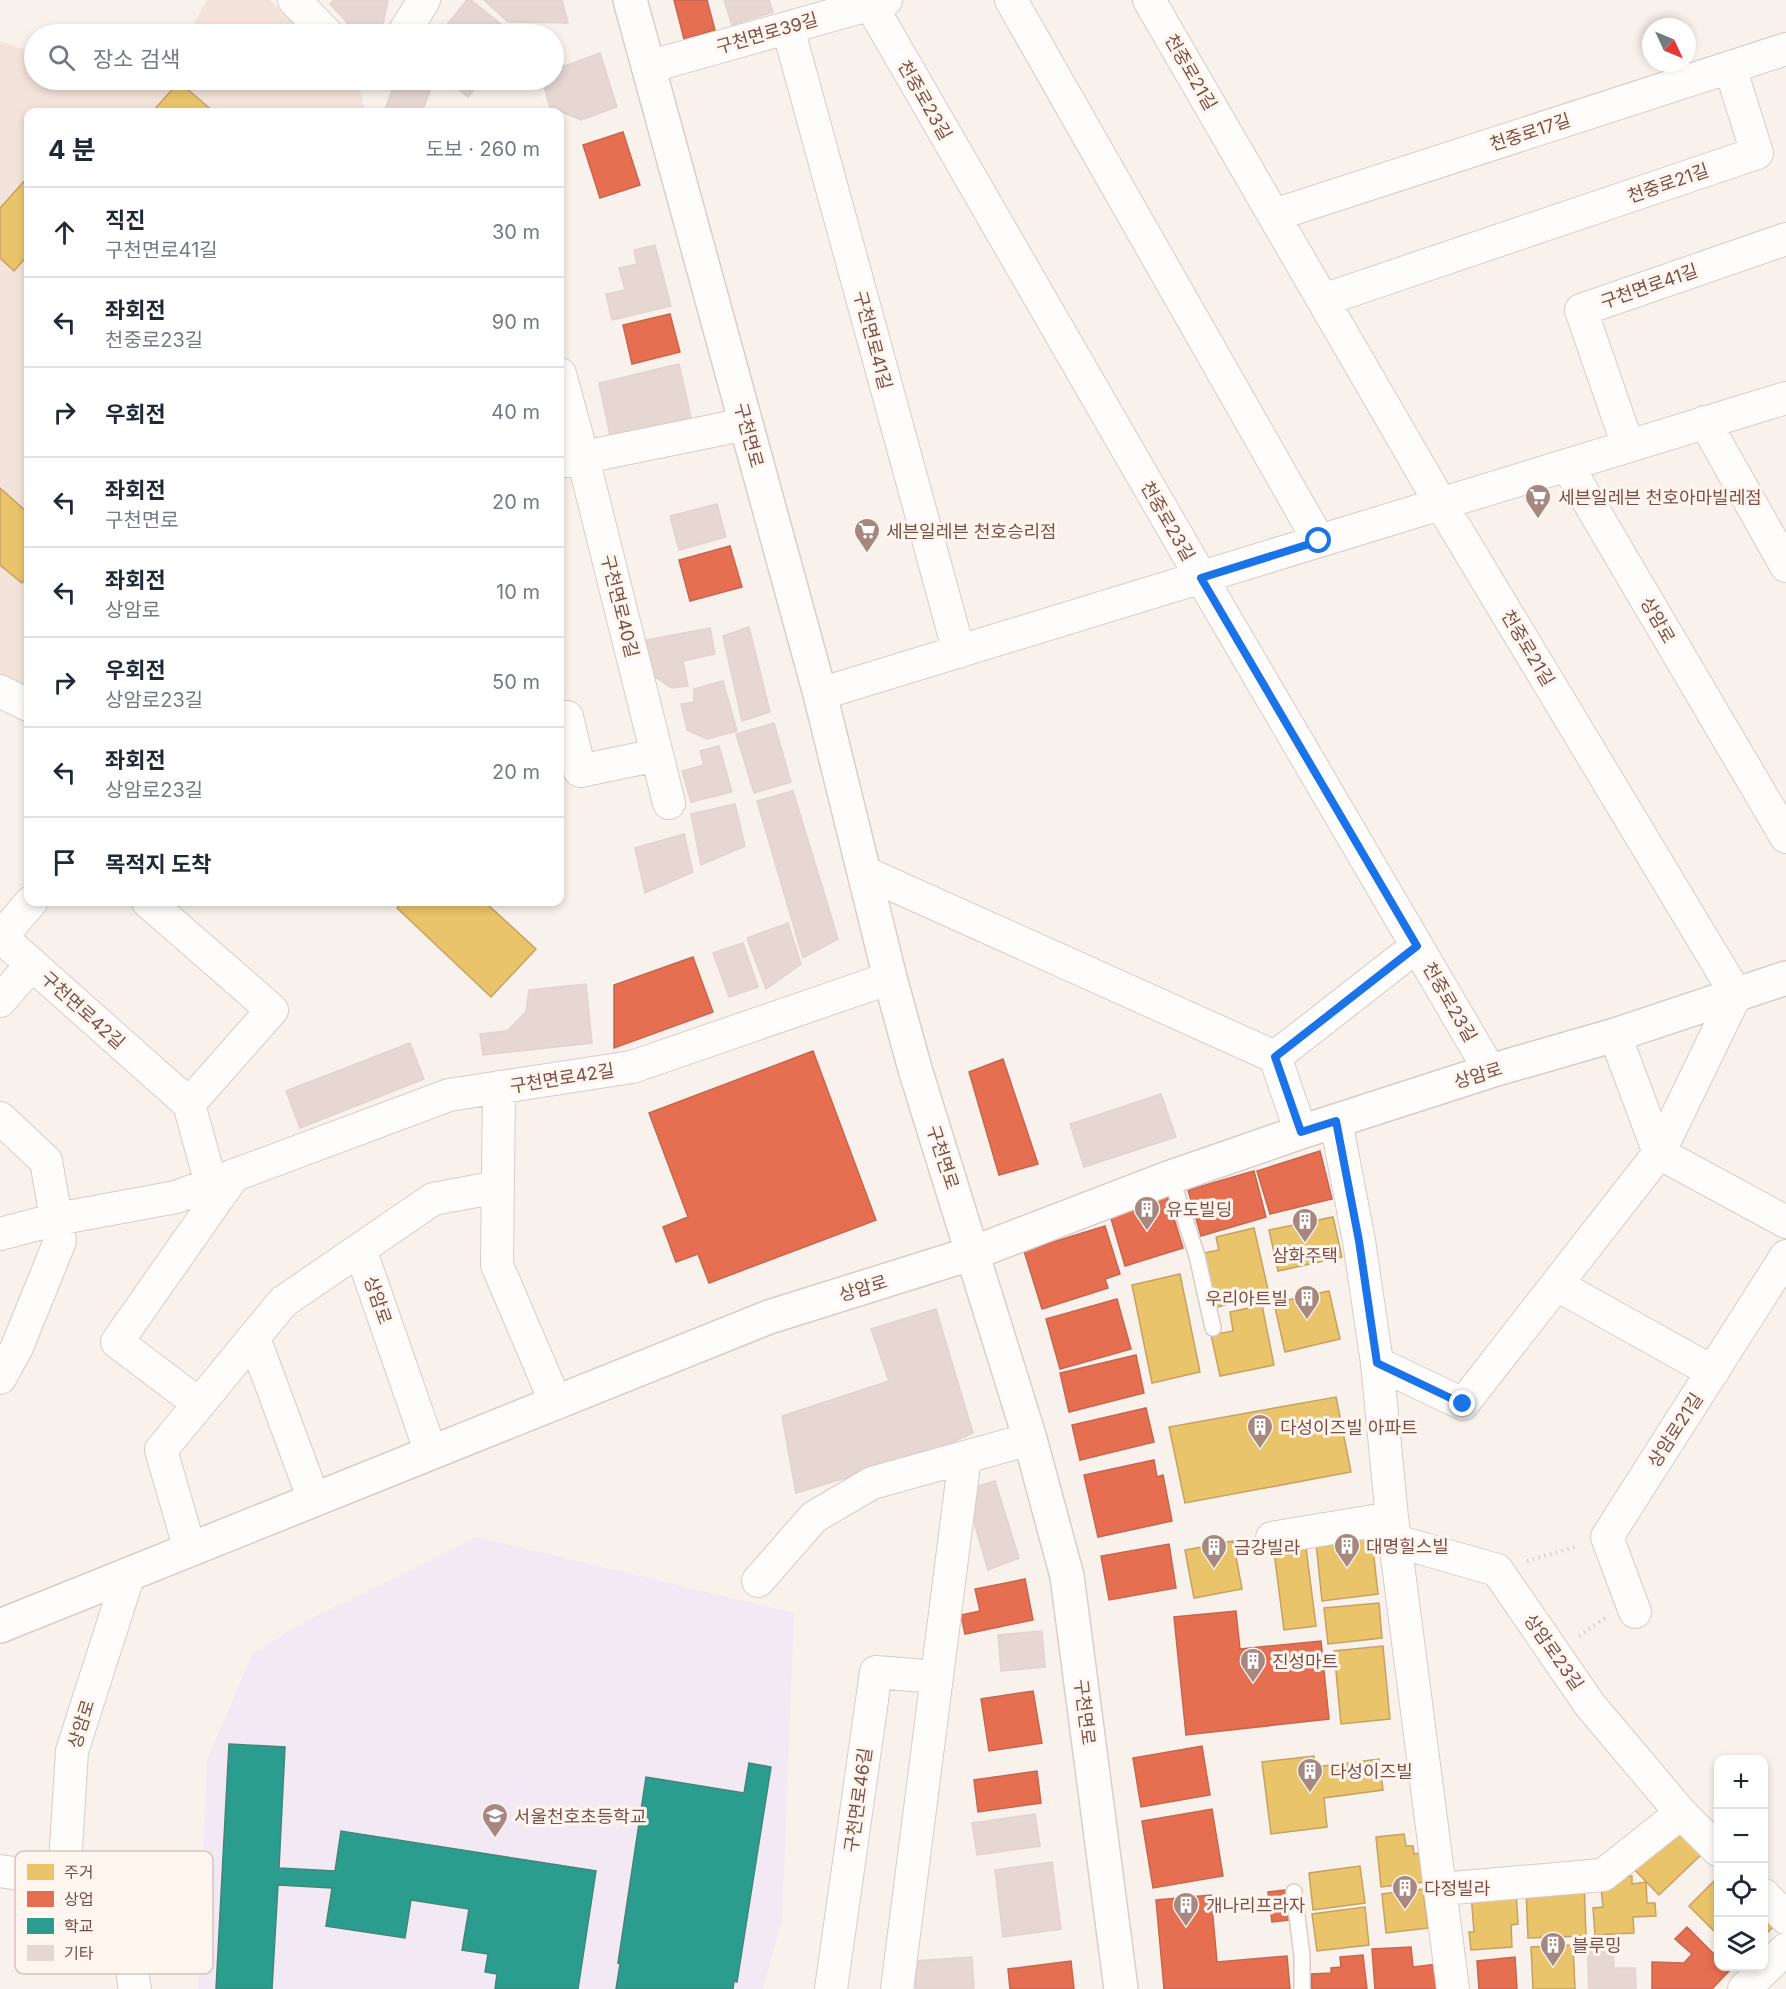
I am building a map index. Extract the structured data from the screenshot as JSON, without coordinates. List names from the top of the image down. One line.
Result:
{"streets":{"main road":["구천면로","상암로"],"street":["구천면로39길","천중로21길","천중로23길","천중로17길","구천면로41길","구천면로40길","구천면로42길","상암로21길","상암로23길","구천면로46길"]},"crossings":[["구천면로39길","천중로23길"],["구천면로39길","구천면로41길"],["구천면로39길","구천면로"],["천중로21길","천중로17길"],["천중로21길","상암로"],["천중로23길","상암로"],["구천면로","상암로"],["구천면로","구천면로42길"]],"places":{"supermarket":["세븐일레븐 천호아마빌레점","세븐일레븐 천호승리점"],"building":["유도빌딩","삼화주택","우리아트빌","다성이즈빌 아파트","대명힐스빌","금강빌라","진성마트","다성이즈빌","다정빌라","개나리프라자","블루밍"],"school or university":["서울천호초등학교"]},"legend":["주거","상업","학교","기타"],"north":"bottom right","page":{"search":"장소 검색","heading":["4 분","도보 · 260 m"],"list":[["직진","구천면로41길","30 m"],["좌회전","천중로23길","90 m"],["우회전","40 m"],["좌회전","구천면로","20 m"],["좌회전","상암로","10 m"],["우회전","상암로23길","50 m"],["좌회전","상암로23길","20 m"],"목적지 도착"],"map_buttons":["+","−"]}}
